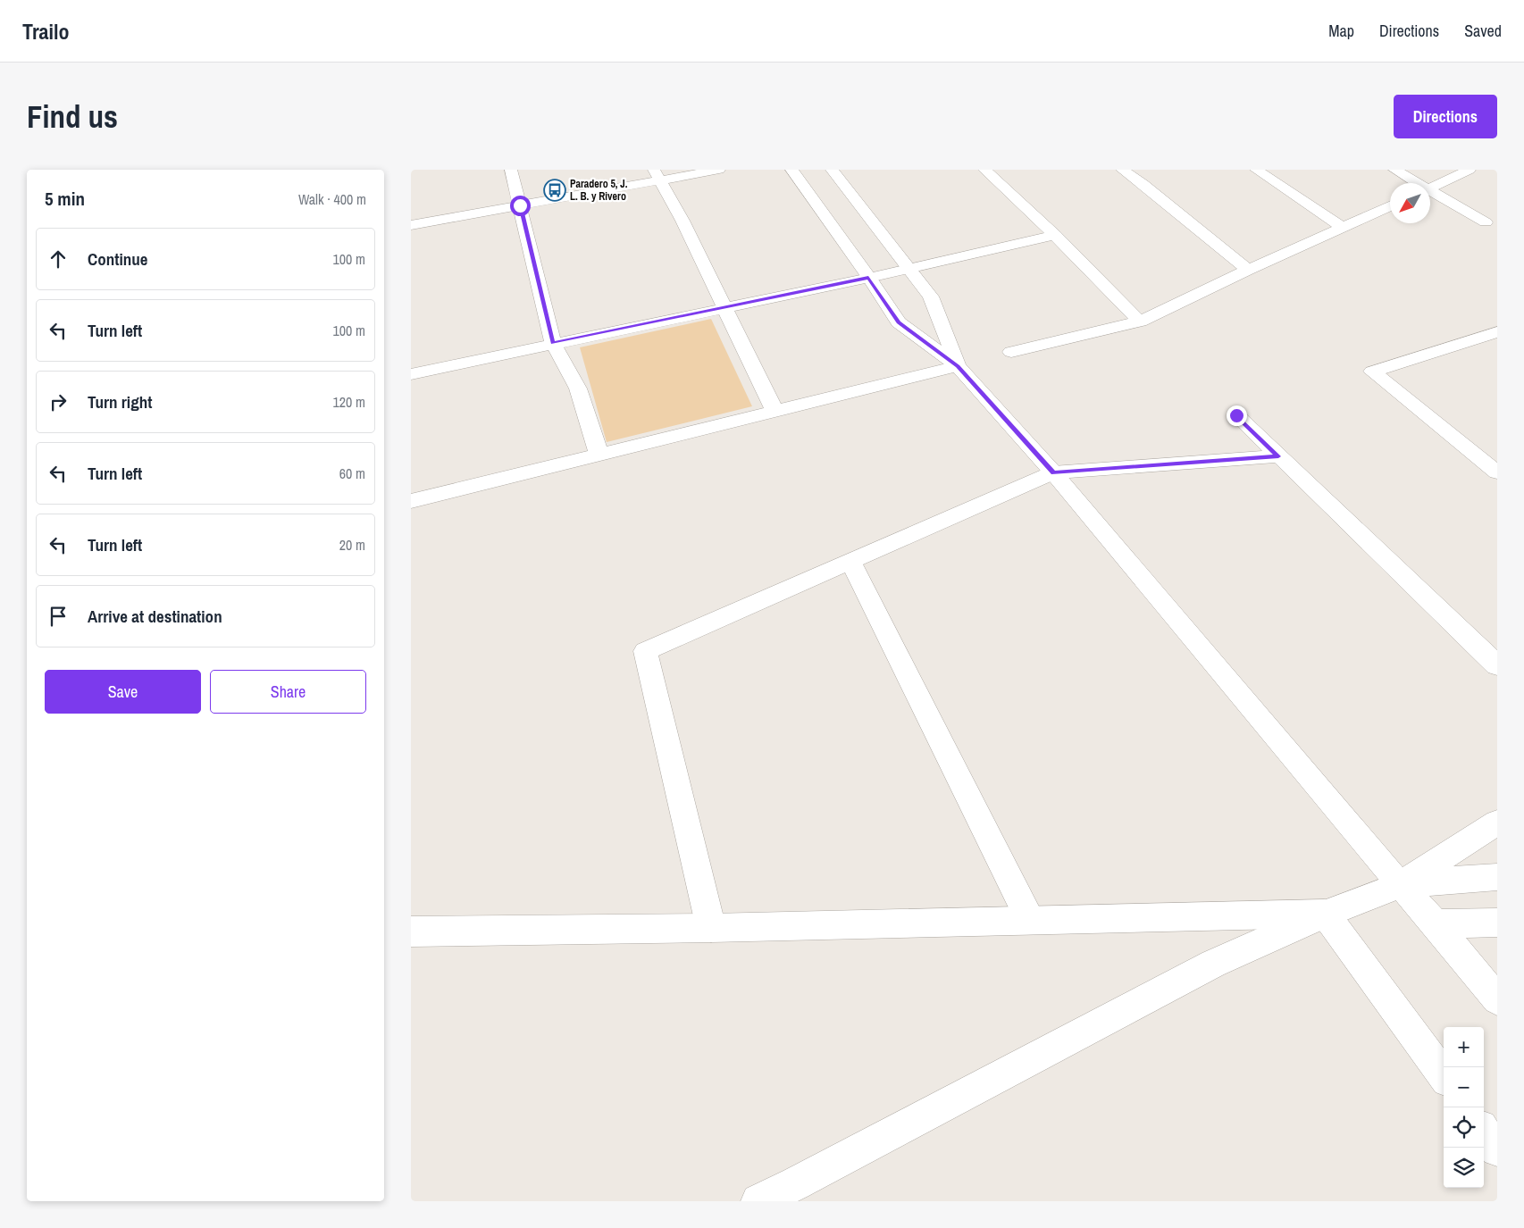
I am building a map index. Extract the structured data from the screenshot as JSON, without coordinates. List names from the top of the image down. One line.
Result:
{"places":{"bus stop":["Paradero 5, J. L. B. y Rivero"]},"north":"bottom left","page":{"header":"Trailo","nav":["Map","Directions","Saved"],"buttons":["Directions",["Save","Share"]],"title":"Find us","heading":["5 min","Walk · 400 m"],"list":[["Continue","100 m"],["Turn left","100 m"],["Turn right","120 m"],["Turn left","60 m"],["Turn left","20 m"],"Arrive at destination"],"map_buttons":["+","−"]}}
